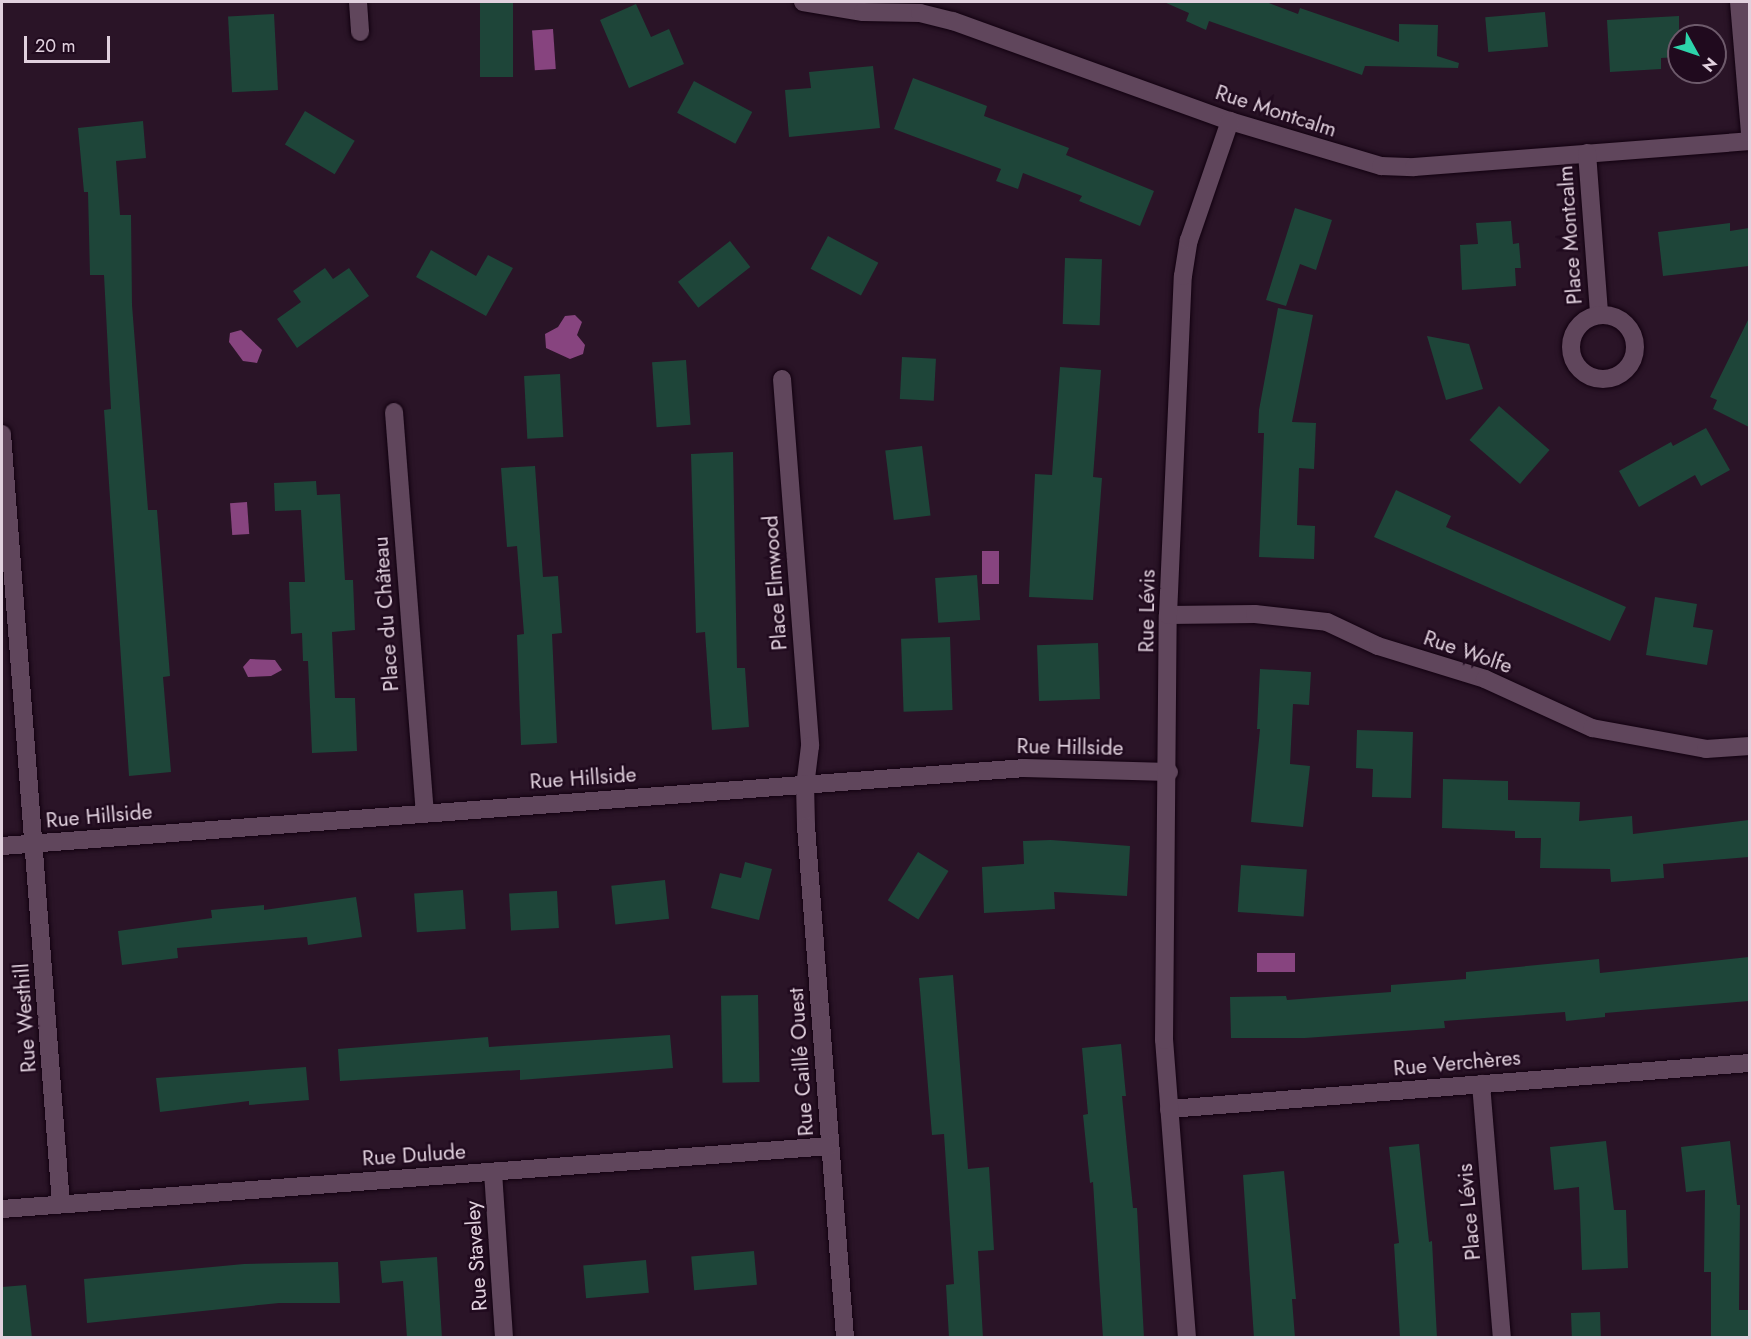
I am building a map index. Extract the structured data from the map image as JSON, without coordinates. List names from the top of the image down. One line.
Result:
{"streets":{"street":["Rue Montcalm","Place Montcalm","Place Elmwood","Rue Lévis","Place du Château","Rue Wolfe","Rue Hillside","Rue Westhill","Rue Caillé Ouest","Rue Verchères","Rue Dulude","Place Lévis","Rue Staveley"]},"crossings":[["Rue Montcalm","Place Montcalm"],["Rue Montcalm","Rue Lévis"],["Place Elmwood","Rue Hillside"],["Place Elmwood","Rue Caillé Ouest"],["Rue Lévis","Rue Wolfe"],["Rue Lévis","Rue Hillside"],["Rue Lévis","Rue Verchères"],["Place du Château","Rue Hillside"],["Rue Hillside","Rue Westhill"],["Rue Hillside","Rue Caillé Ouest"],["Rue Westhill","Rue Dulude"],["Rue Caillé Ouest","Rue Dulude"],["Rue Verchères","Place Lévis"],["Rue Dulude","Rue Staveley"]],"scale_bar":"20 m","north":"bottom right"}
